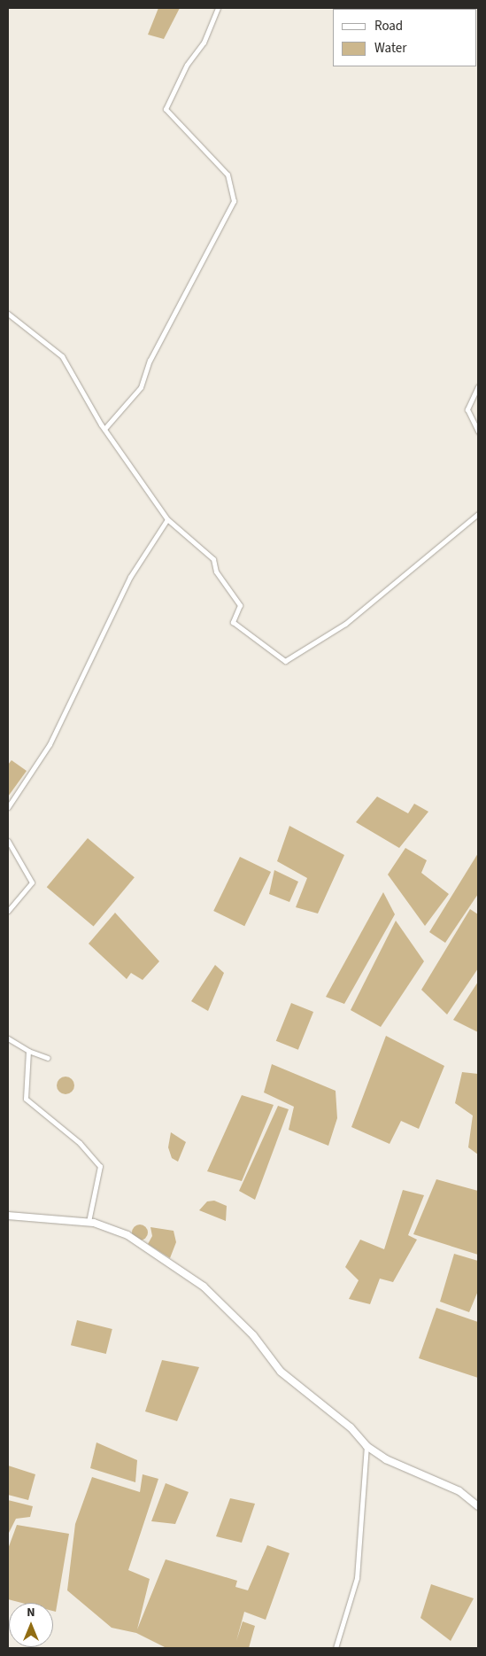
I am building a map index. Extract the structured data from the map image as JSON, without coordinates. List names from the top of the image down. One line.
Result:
{"legend":["Road","Water"],"north":"top"}
